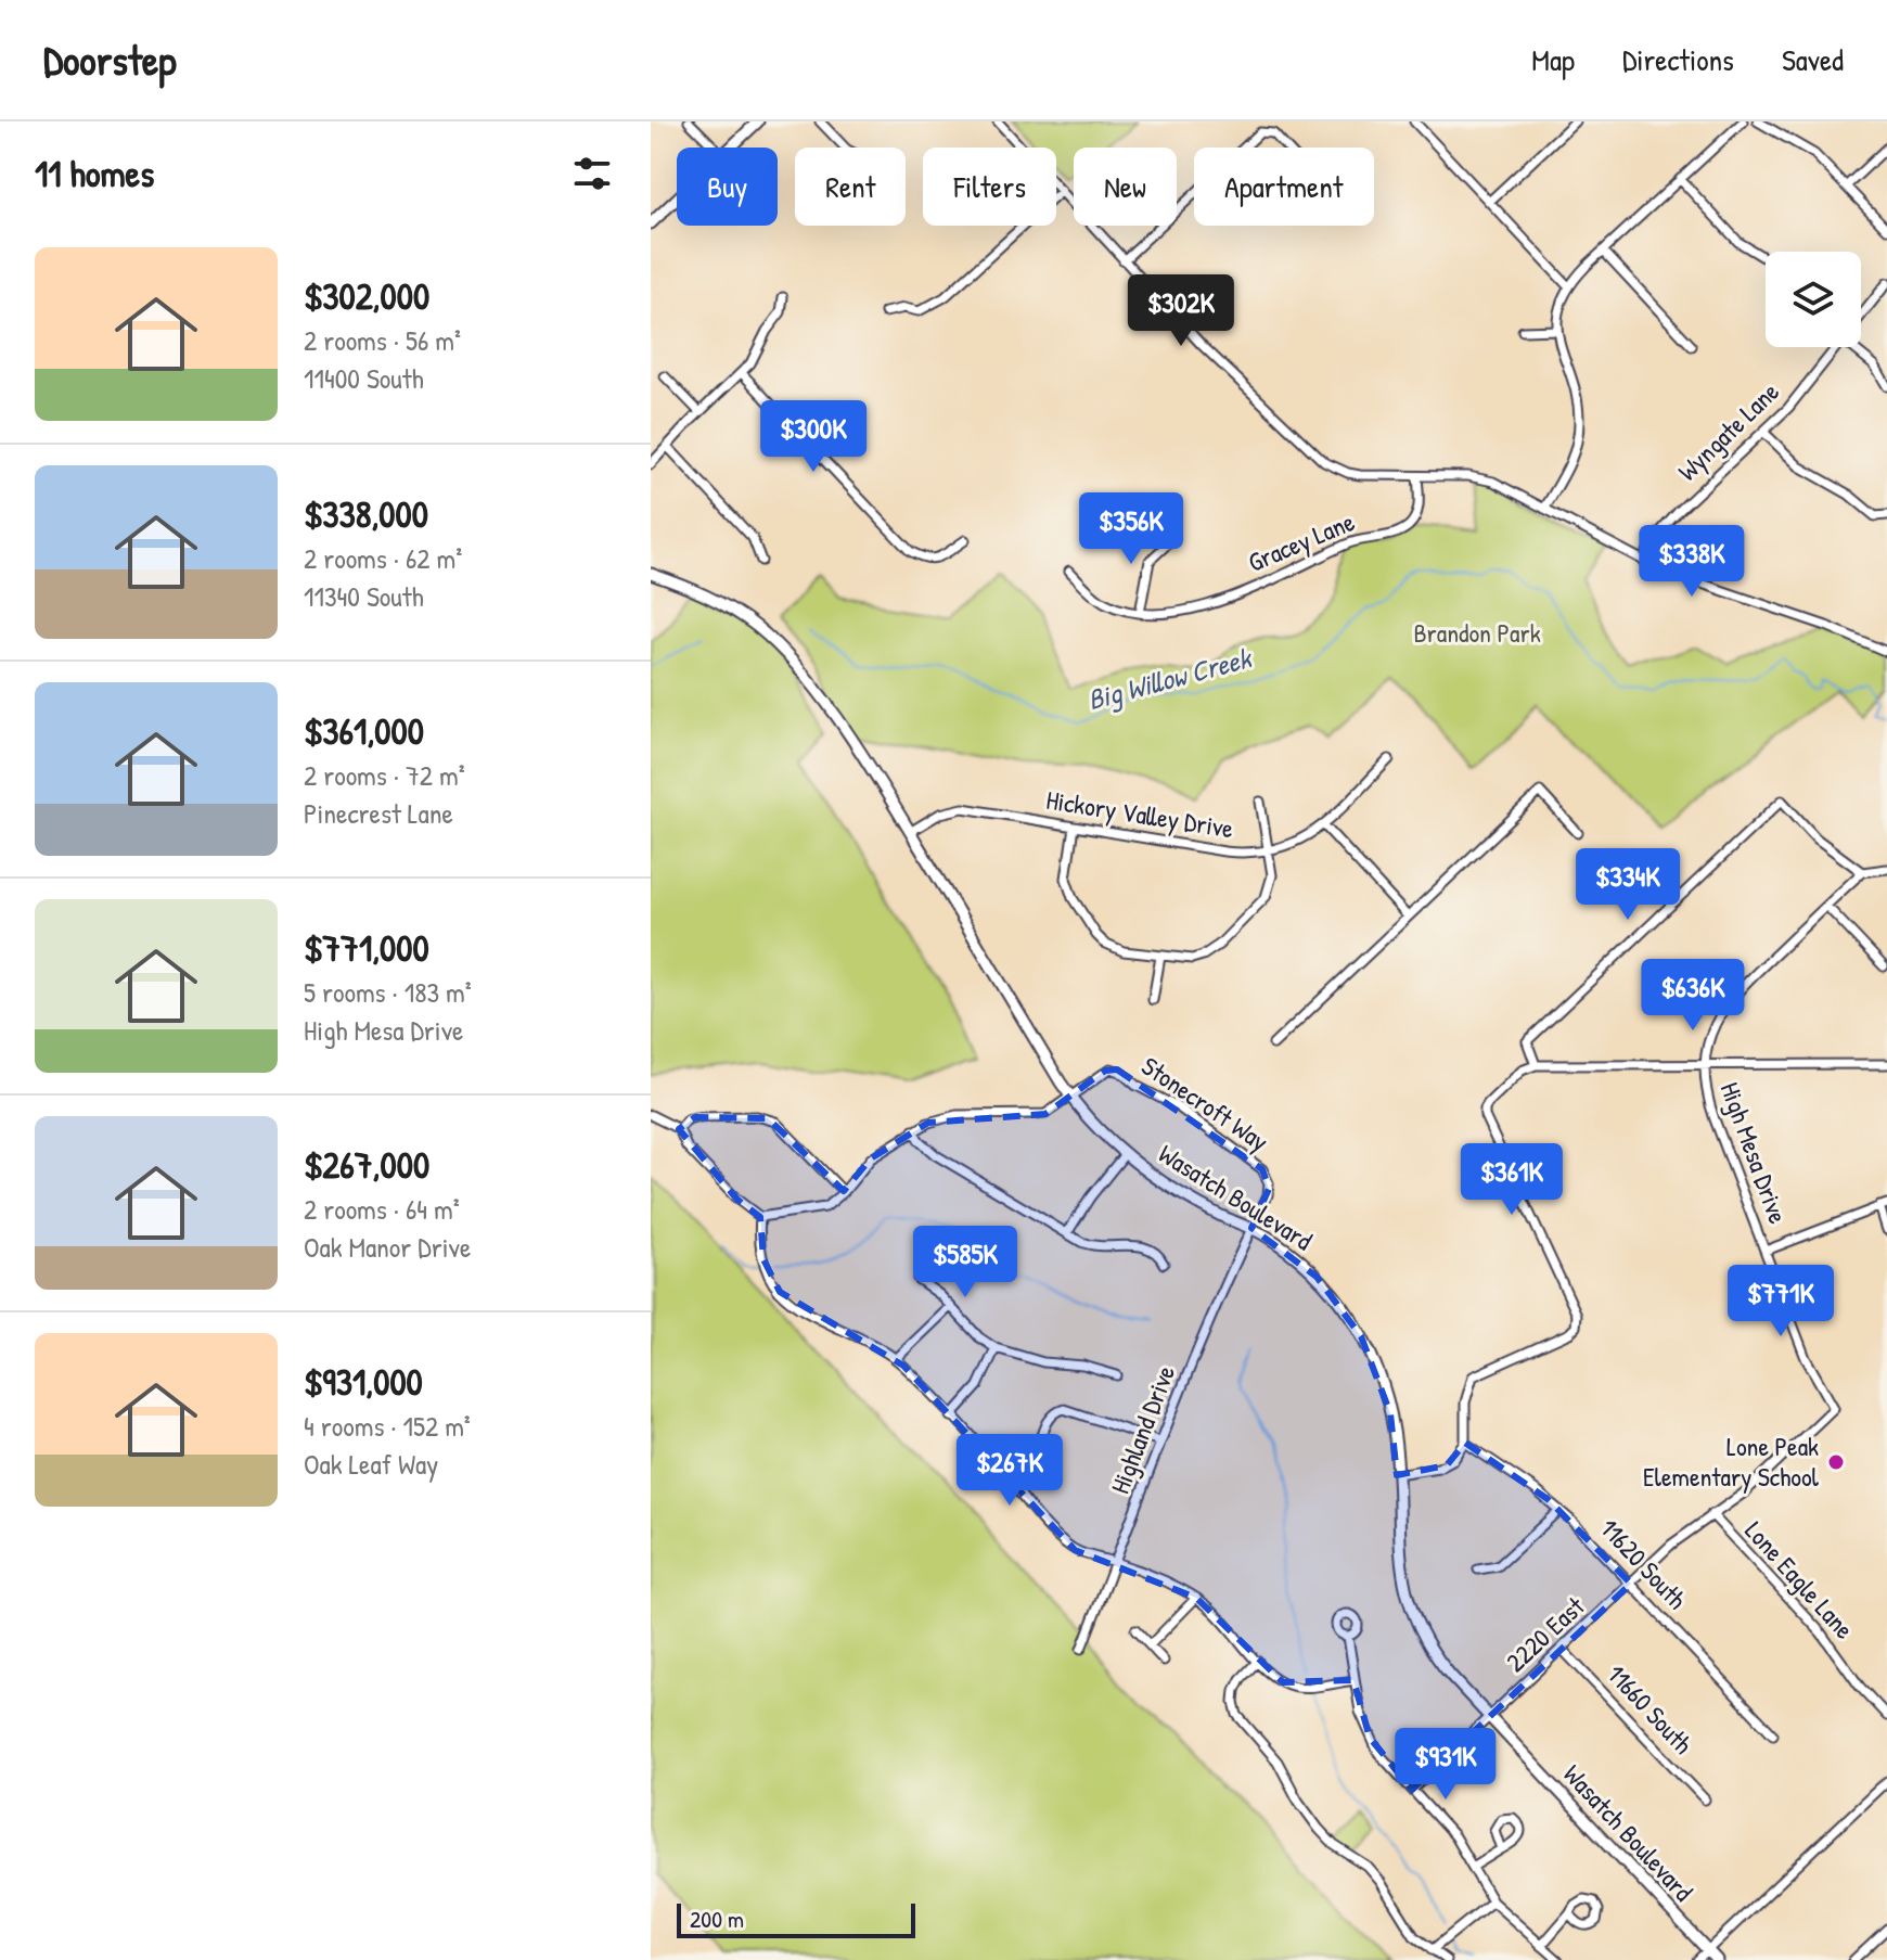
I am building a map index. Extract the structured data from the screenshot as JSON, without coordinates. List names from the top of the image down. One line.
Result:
{"streets":{"main road":["Wasatch Boulevard"],"street":["Wyngate Lane","Gracey Lane","Hickory Valley Drive","Stonecroft Way","High Mesa Drive","Highland Drive","11620 South","Lone Eagle Lane","2220 East","11660 South"]},"crossings":[["Hickory Valley Drive","Wasatch Boulevard"],["Stonecroft Way","Wasatch Boulevard"],["Stonecroft Way","Highland Drive"],["High Mesa Drive","11620 South"],["High Mesa Drive","Lone Eagle Lane"],["High Mesa Drive","2220 East"],["Wasatch Boulevard","Highland Drive"],["Wasatch Boulevard","2220 East"],["11620 South","2220 East"],["2220 East","11660 South"]],"water":["Big Willow Creek"],"parks":["Brandon Park"],"places":["Lone Peak Elementary School"],"scale_bar":"200 m","page":{"header":"Doorstep","nav":["Map","Directions","Saved"],"heading":"11 homes","chip":["Buy","Rent","Filters","New","Apartment"],"list":[{"name":"$302,000","note":"2 rooms · 56 m² · 11400 South"},{"name":"$338,000","note":"2 rooms · 62 m² · 11340 South"},{"name":"$361,000","note":"2 rooms · 72 m² · Pinecrest Lane"},{"name":"$771,000","note":"5 rooms · 183 m² · High Mesa Drive"},{"name":"$267,000","note":"2 rooms · 64 m² · Oak Manor Drive"},{"name":"$931,000","note":"4 rooms · 152 m² · Oak Leaf Way"}],"price":["$302K","$300K","$356K","$338K","$334K","$636K","$361K","$585K","$771K","$267K","$931K"],"scale":"200 m"}}
